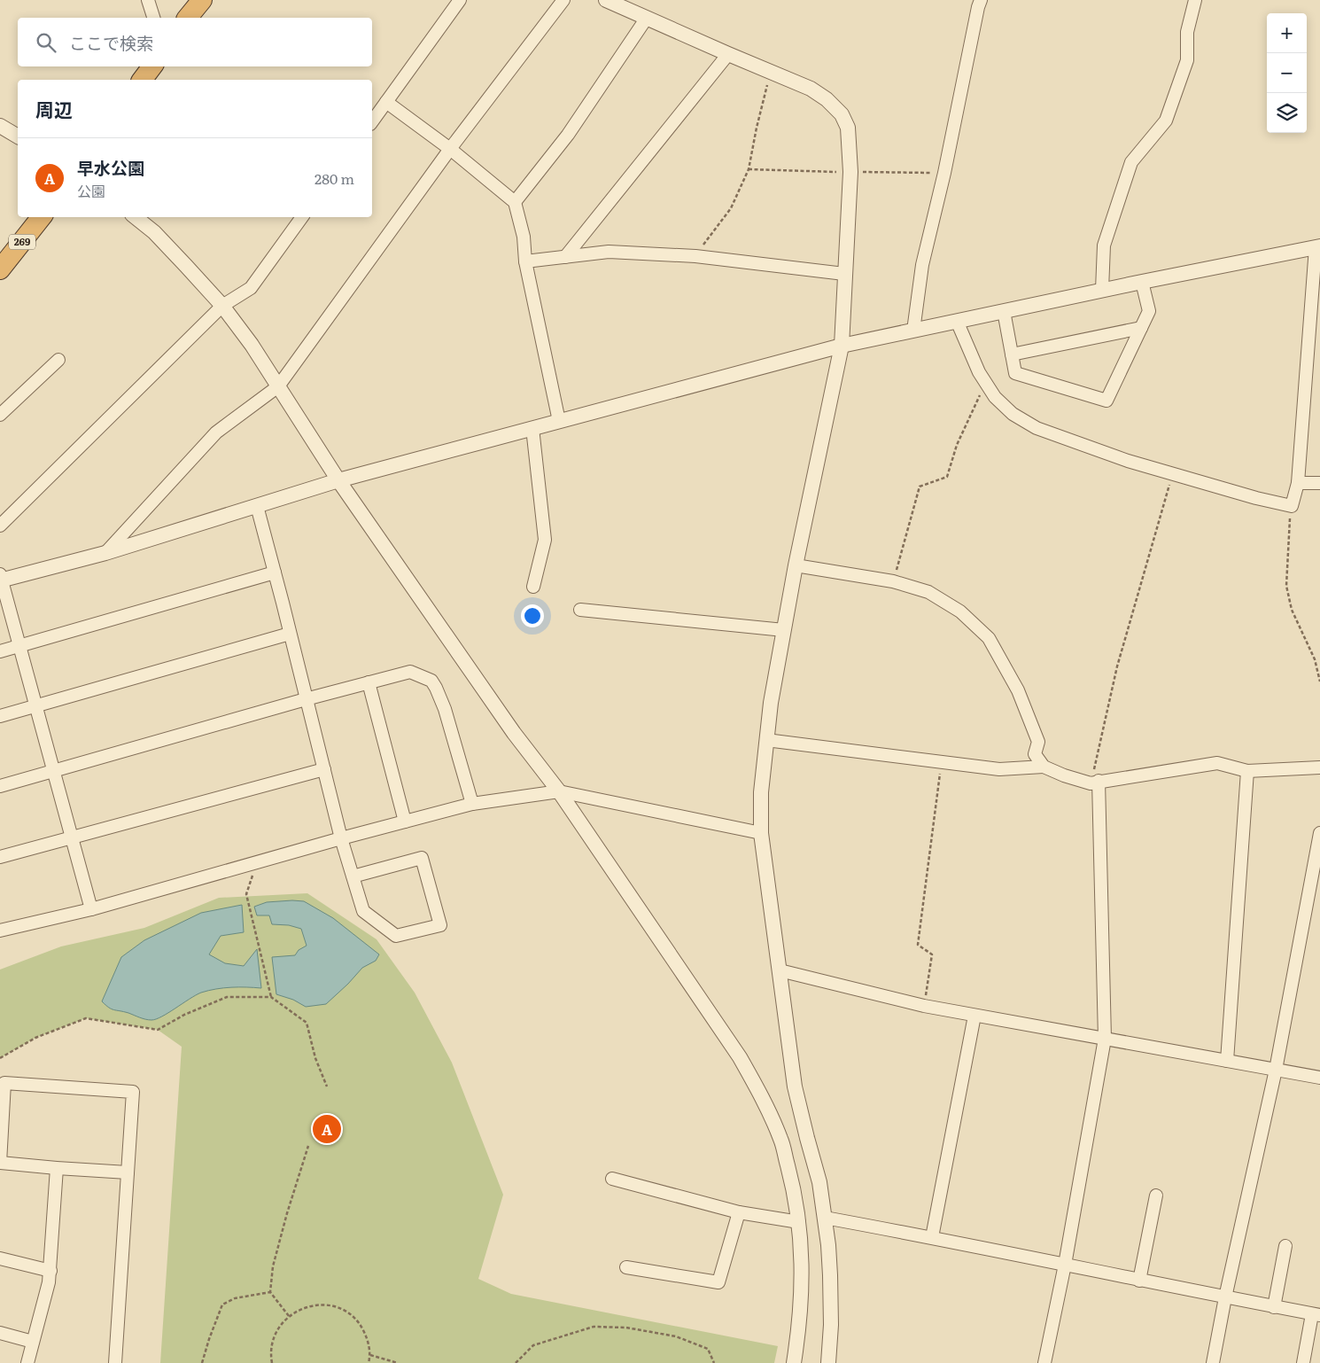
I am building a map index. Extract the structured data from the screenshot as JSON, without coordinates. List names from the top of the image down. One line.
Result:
{"streets":{"highway":["269"]},"page":{"map_buttons":["+","−"],"search":"ここで検索","heading":"周辺","list":[{"mark":"A","name":"早水公園","note":"公園","value":"280 m"}],"pins":"A"}}
